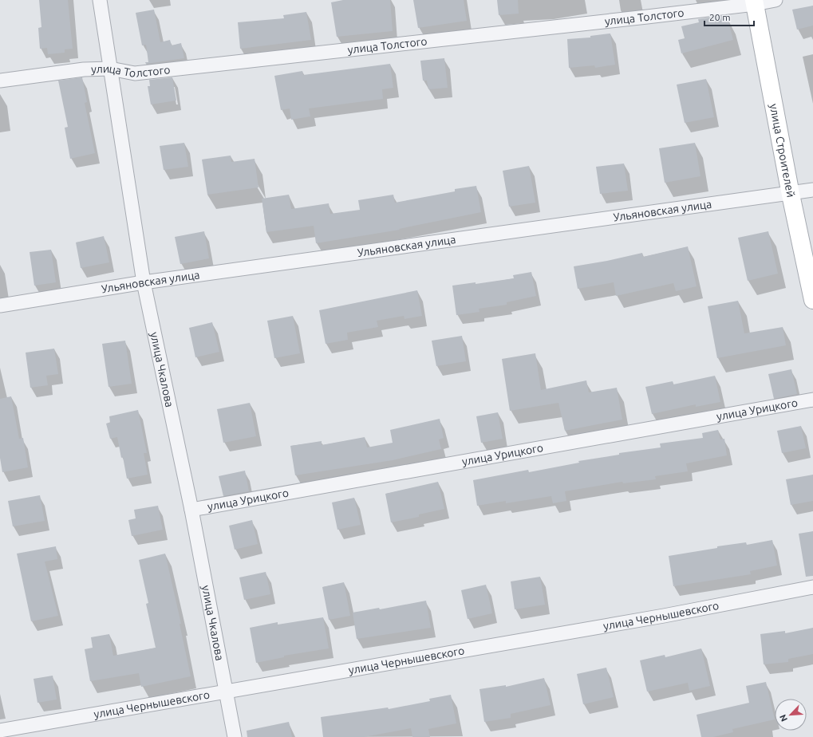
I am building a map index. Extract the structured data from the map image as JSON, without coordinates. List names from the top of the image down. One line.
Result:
{"streets":{"street":["улица Толстого","улица Строителей","Ульяновская улица","улица Чкалова","улица Урицкого","улица Чернышевского"]},"crossings":[["улица Толстого","улица Строителей"],["улица Толстого","улица Чкалова"],["улица Строителей","Ульяновская улица"],["Ульяновская улица","улица Чкалова"],["улица Чкалова","улица Урицкого"],["улица Чкалова","улица Чернышевского"]],"scale_bar":"20 m","north":"bottom left"}
